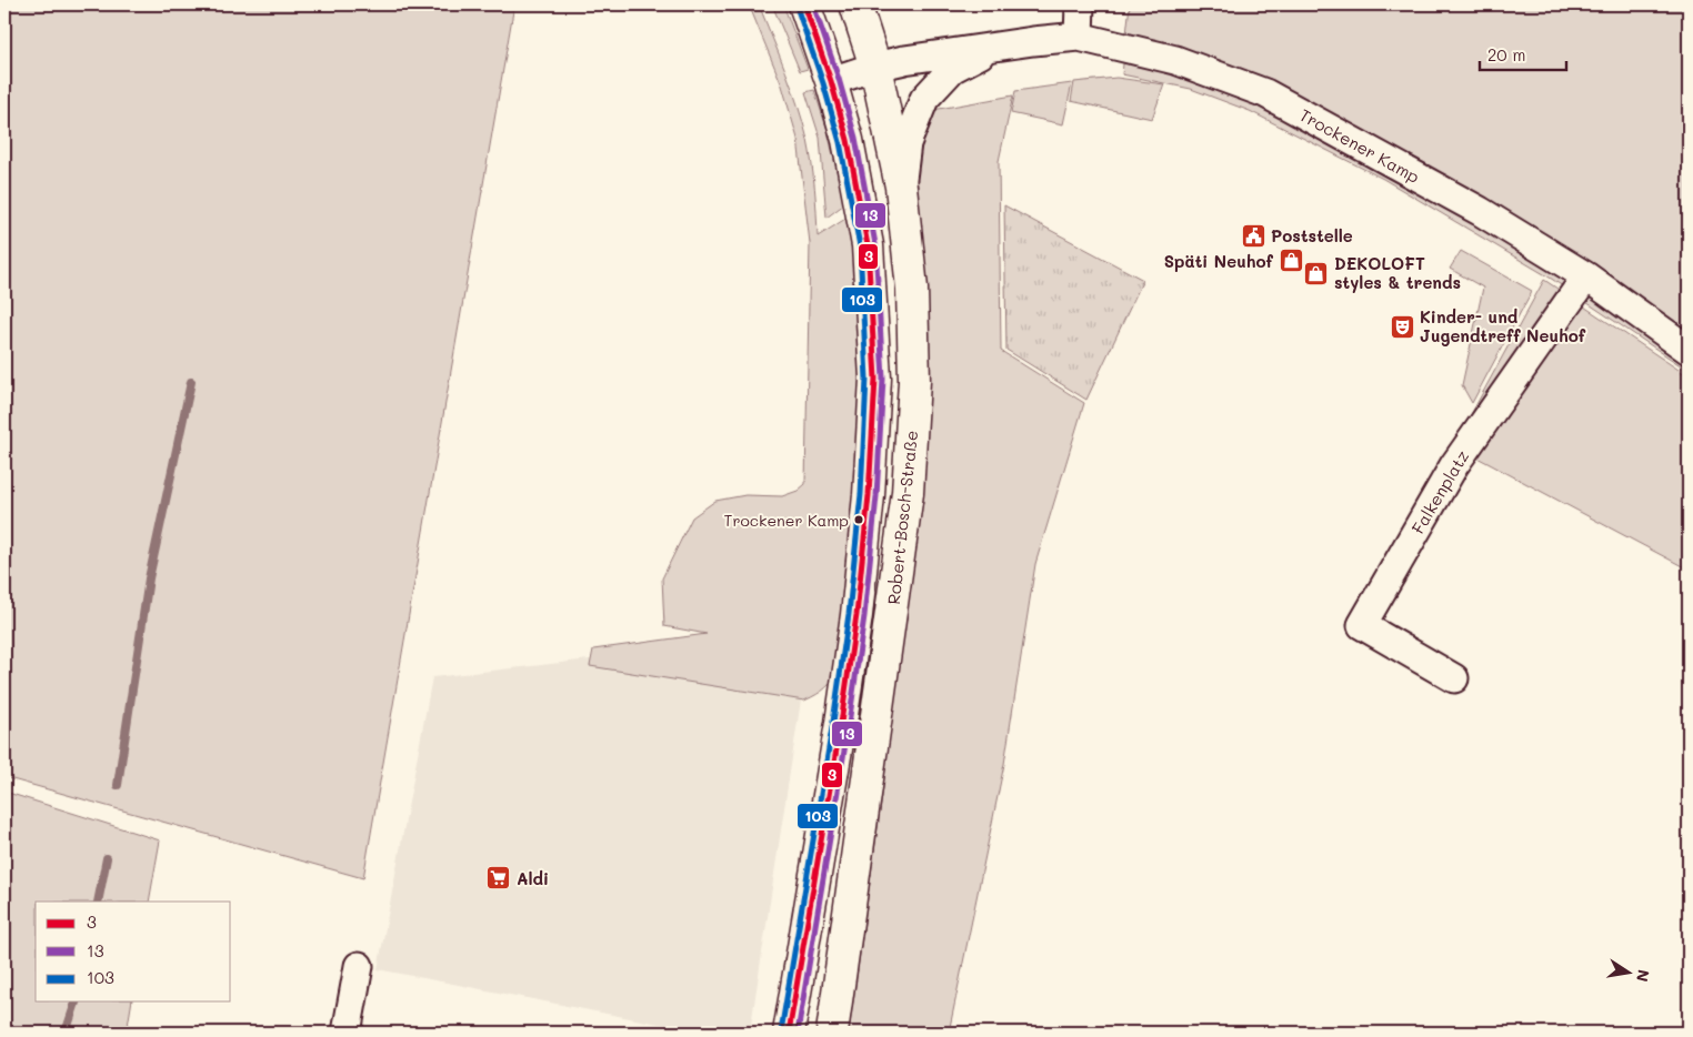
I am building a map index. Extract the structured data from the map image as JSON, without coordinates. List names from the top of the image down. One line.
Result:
{"streets":{"main road":["Robert-Bosch-Straße"],"street":["Trockener Kamp","Falkenplatz"]},"crossings":[["Trockener Kamp","Falkenplatz"],["Trockener Kamp","Robert-Bosch-Straße"]],"places":{"public building":["Poststelle"],"shop":["Späti Neuhof","DEKOLOFT styles & trends"],"theatre":["Kinder- und Jugendtreff Neuhof"],"other":["Trockener Kamp"],"supermarket":["Aldi"]},"lines":["transit line 3","transit line 13","transit line 103"],"legend":["3","13","103"],"scale_bar":"20 m","north":"right"}
